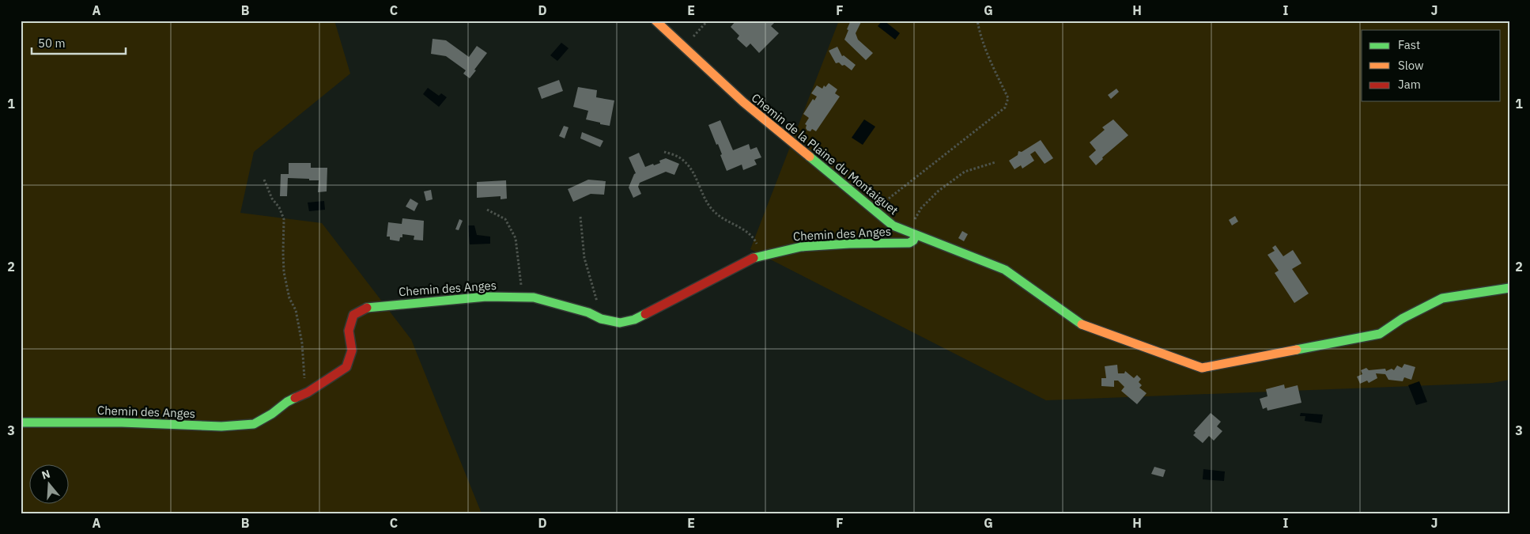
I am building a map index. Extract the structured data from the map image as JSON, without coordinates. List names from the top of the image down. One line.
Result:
{"streets":{"street":["Chemin de la Plaine du Montaiguet","Chemin des Anges"]},"crossings":[["Chemin de la Plaine du Montaiguet","Chemin des Anges"]],"legend":["Fast","Slow","Jam"],"scale_bar":"50 m","north":"top","grid":{"columns":["A","B","C","D","E","F","G","H","I","J"],"rows":["1","2","3"]}}
